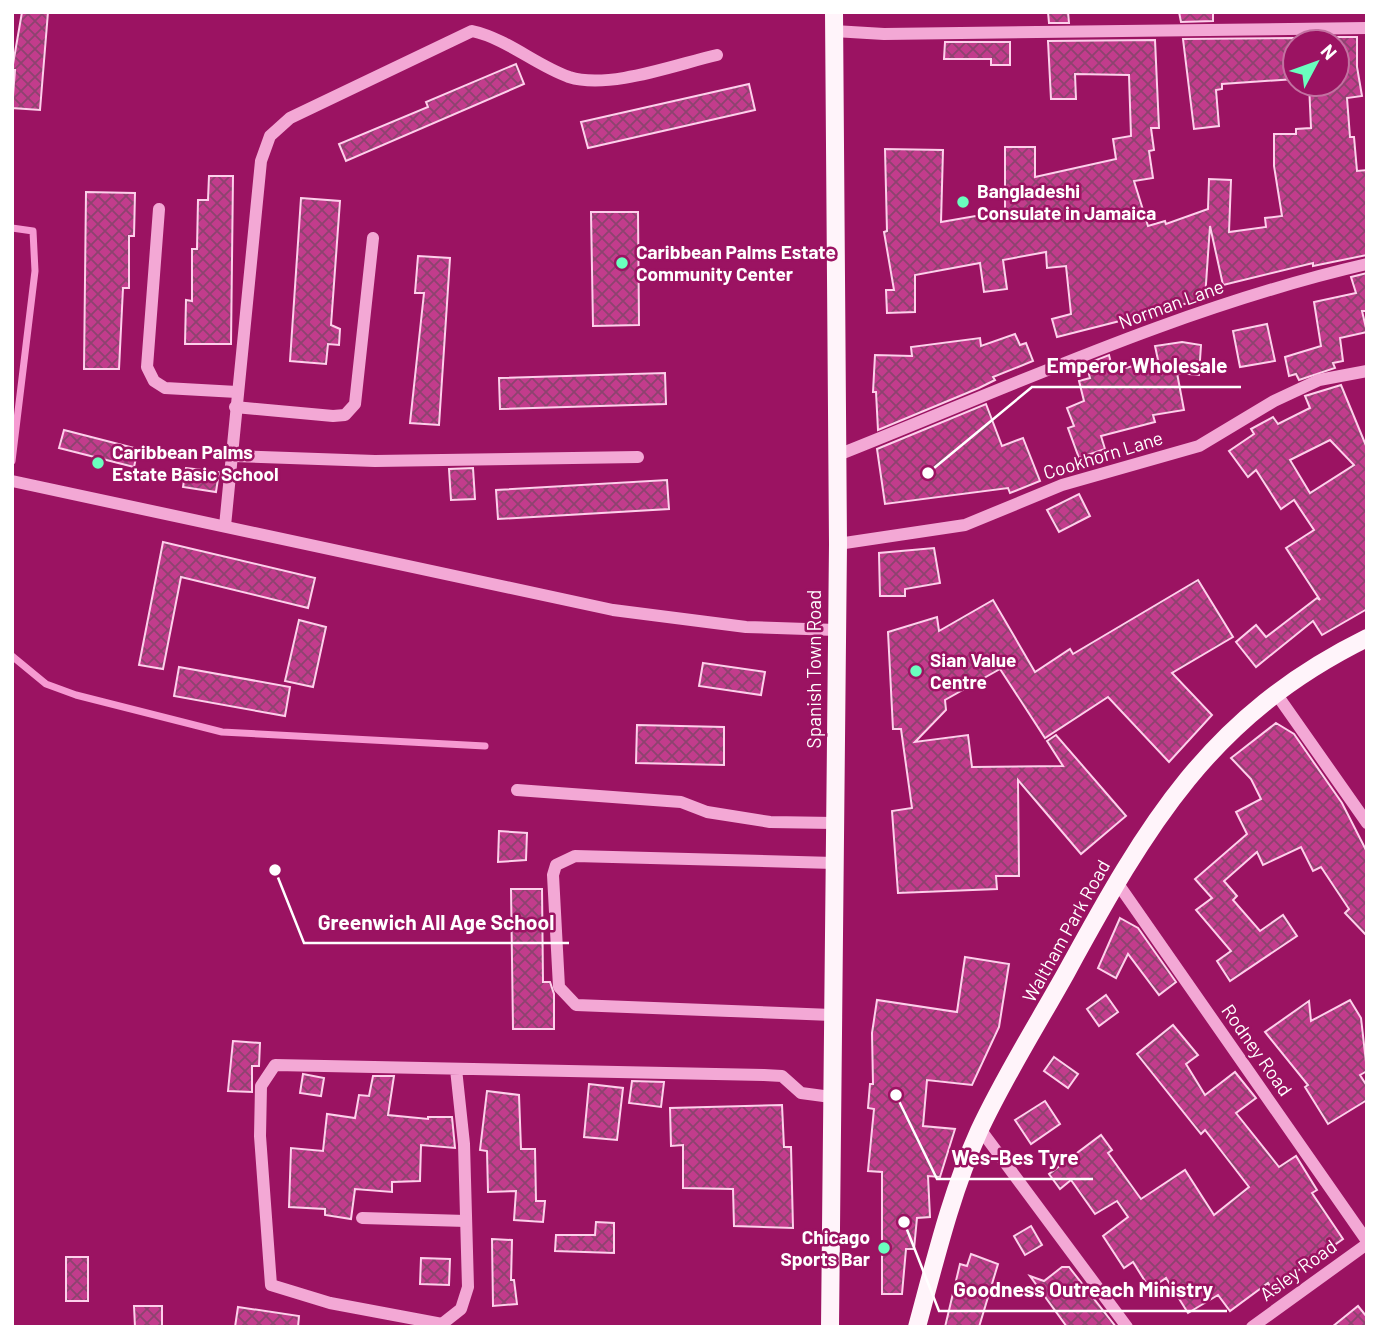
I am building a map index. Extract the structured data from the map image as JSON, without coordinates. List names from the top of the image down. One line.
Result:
{"streets":{"main road":["Spanish Town Road","Waltham Park Road"],"street":["Norman Lane","Cookhorn Lane","Rodney Road","Asley Road"]},"crossings":[["Norman Lane","Spanish Town Road"],["Cookhorn Lane","Spanish Town Road"],["Waltham Park Road","Rodney Road"],["Rodney Road","Asley Road"]],"places":["Bangladeshi Consulate in Jamaica","Caribbean Palms Estate Community Center","Caribbean Palms Estate Basic School","Emperor Wholesale","Sian Value Centre","Greenwich All Age School","Wes-Bes Tyre","Goodness Outreach Ministry","Chicago Sports Bar"],"north":"top right"}
